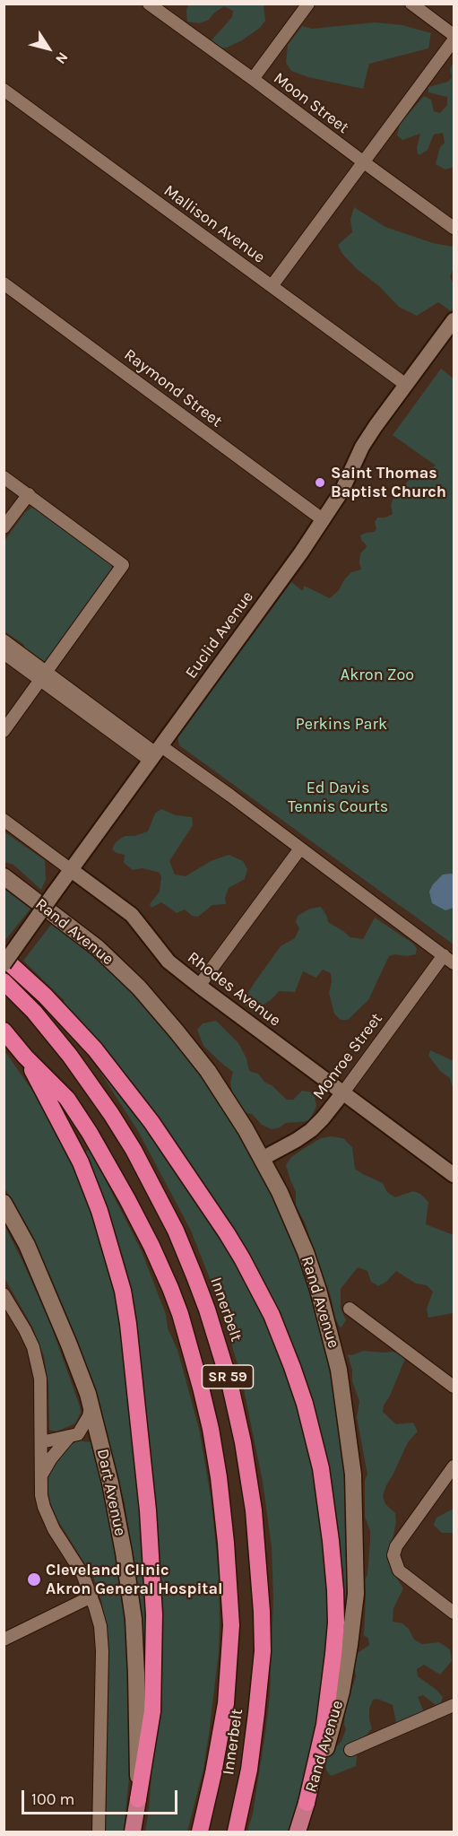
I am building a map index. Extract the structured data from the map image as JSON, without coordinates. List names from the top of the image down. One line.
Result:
{"streets":{"highway":["Innerbelt","SR 59"],"main road":["Rand Avenue","Dart Avenue"],"street":["Moon Street","Mallison Avenue","Raymond Street","Euclid Avenue","Rhodes Avenue","Monroe Street"]},"crossings":[["Mallison Avenue","Euclid Avenue"],["Raymond Street","Euclid Avenue"],["Euclid Avenue","Rhodes Avenue"],["Rand Avenue","Monroe Street"],["Rhodes Avenue","Monroe Street"]],"parks":["Akron Zoo","Perkins Park","Ed Davis Tennis Courts"],"places":["Saint Thomas Baptist Church","Cleveland Clinic Akron General Hospital"],"scale_bar":"100 m","north":"bottom right"}
